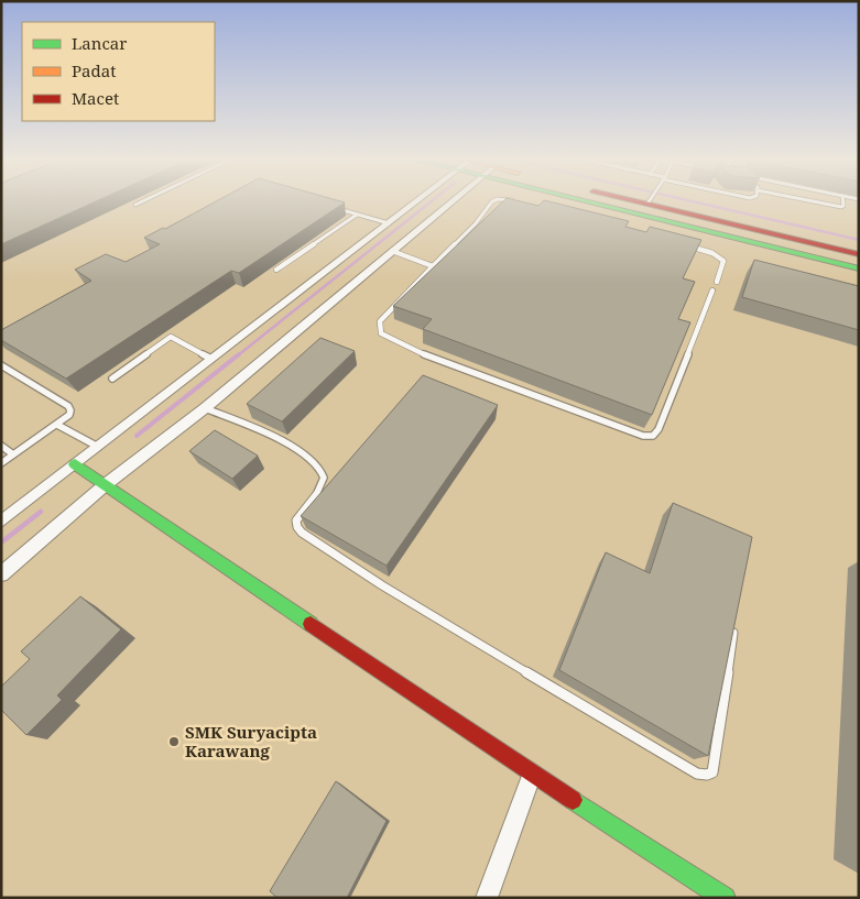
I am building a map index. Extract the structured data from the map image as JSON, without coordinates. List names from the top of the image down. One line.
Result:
{"places":["SMK Suryacipta Karawang"],"legend":["Lancar","Padat","Macet"]}
